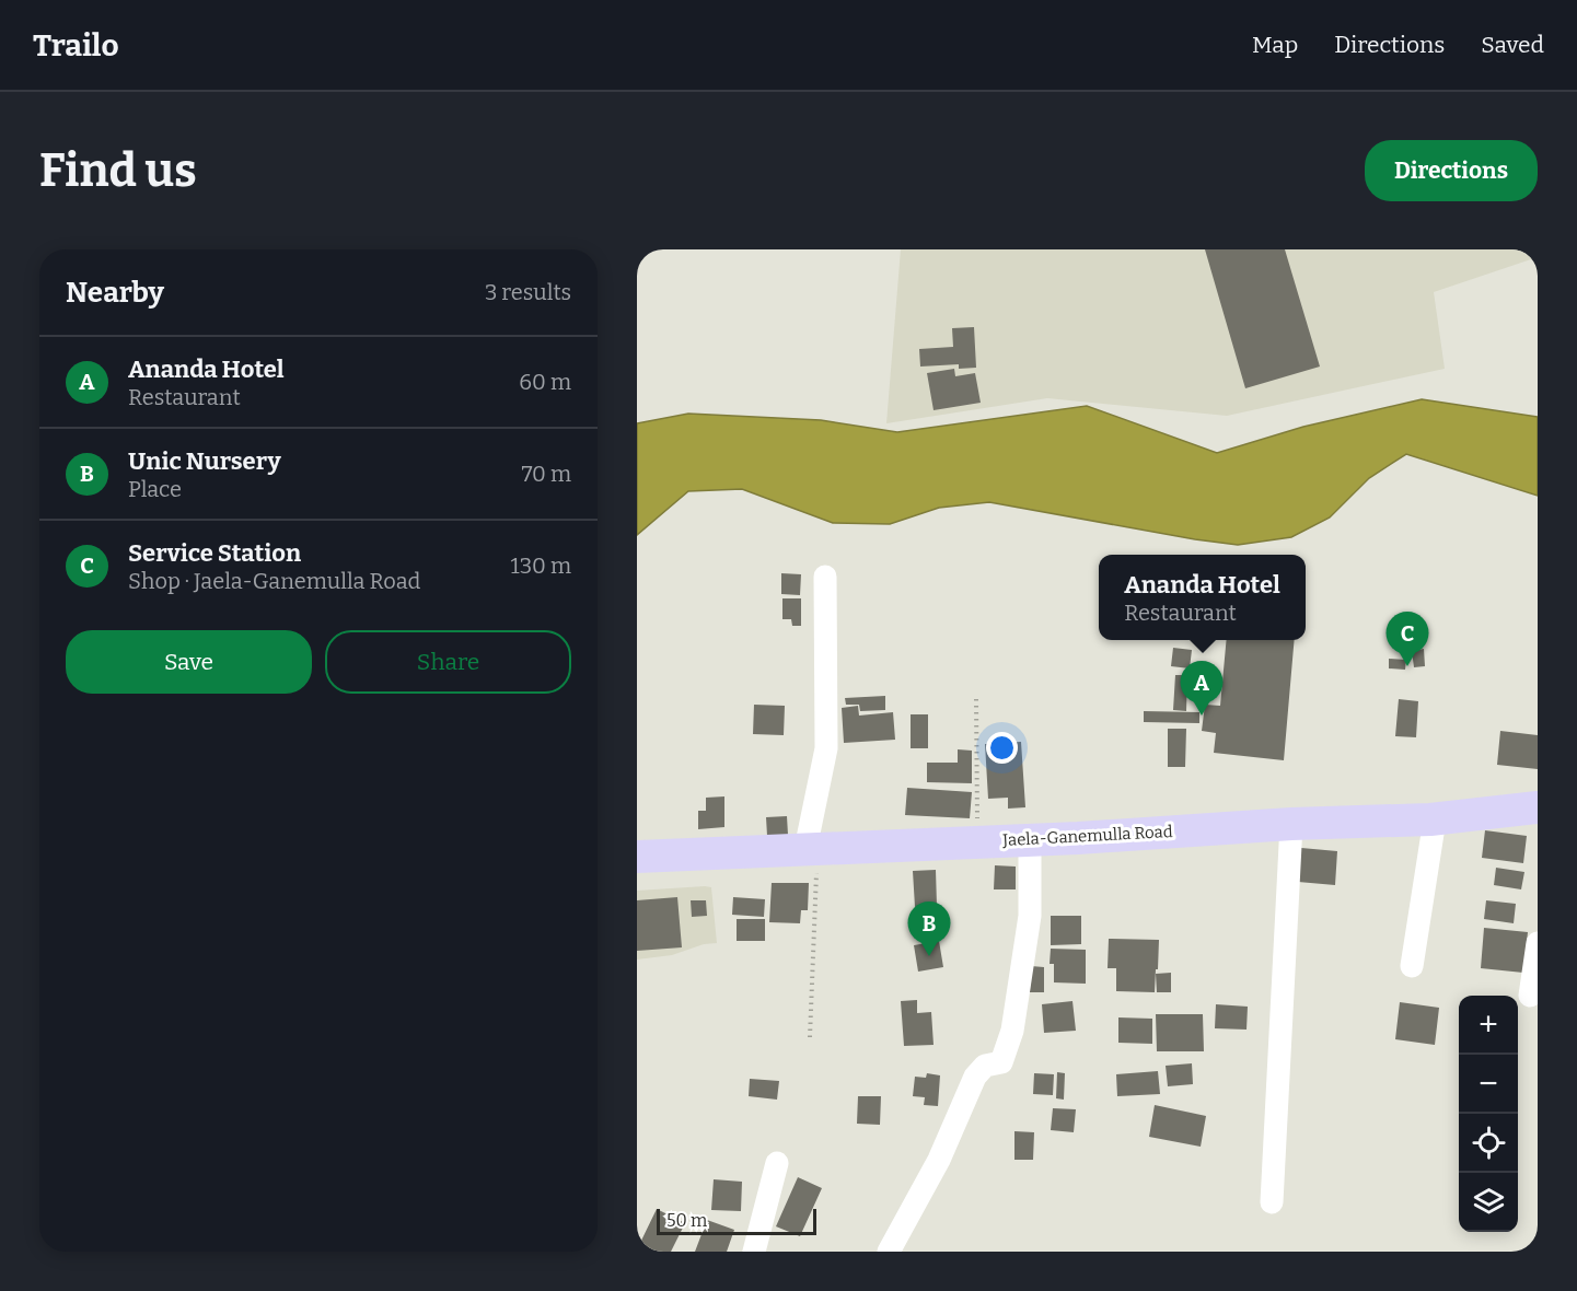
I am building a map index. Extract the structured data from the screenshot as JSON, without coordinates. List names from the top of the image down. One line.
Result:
{"streets":{"main road":["Jaela-Ganemulla Road"]},"scale_bar":"50 m","page":{"header":"Trailo","nav":["Map","Directions","Saved"],"buttons":["Directions",["Save","Share"]],"title":"Find us","heading":["Nearby","3 results"],"list":[{"mark":"A","name":"Ananda Hotel","note":"Restaurant","value":"60 m"},{"mark":"B","name":"Unic Nursery","note":"Place","value":"70 m"},{"mark":"C","name":"Service Station","note":"Shop · Jaela-Ganemulla Road","value":"130 m"}],"popup":["Ananda Hotel","Restaurant"],"pins":["C","A","B"],"map_buttons":["+","−"],"scale":"50 m"}}
